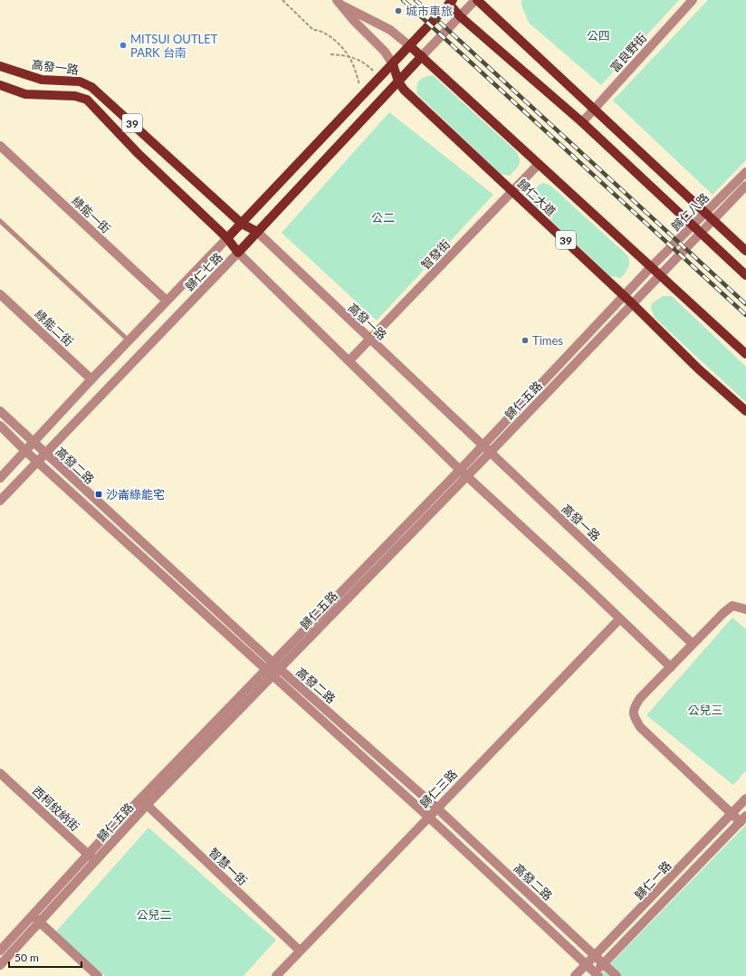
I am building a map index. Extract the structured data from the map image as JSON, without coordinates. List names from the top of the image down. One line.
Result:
{"streets":{"main road":["高發一路","39","歸仁大道","歸仁七路"],"street":["富良野街","歸仁八路","綠能一街","智發街","綠能二街","歸仁五路","高發二路","歸仁三路","西柯紋納街","智慧一街","歸仁一路"]},"crossings":[["高發一路","智發街"],["高發一路","歸仁七路"],["高發一路","歸仁五路"],["39","歸仁七路"],["歸仁大道","歸仁八路"],["歸仁大道","智發街"],["歸仁大道","歸仁七路"],["歸仁大道","歸仁五路"],["歸仁八路","歸仁五路"],["綠能一街","歸仁七路"],["歸仁七路","綠能二街"],["歸仁七路","高發二路"],["歸仁五路","高發二路"],["歸仁五路","西柯紋納街"],["歸仁五路","智慧一街"],["高發二路","歸仁三路"],["高發二路","歸仁一路"],["歸仁三路","智慧一街"]],"parks":["公四","公二","公兒三","公兒二"],"places":{"other":["城市車旅","MITSUI OUTLET PARK 台南","Times"],"transit":["沙崙綠能宅"]},"scale_bar":"50 m"}
